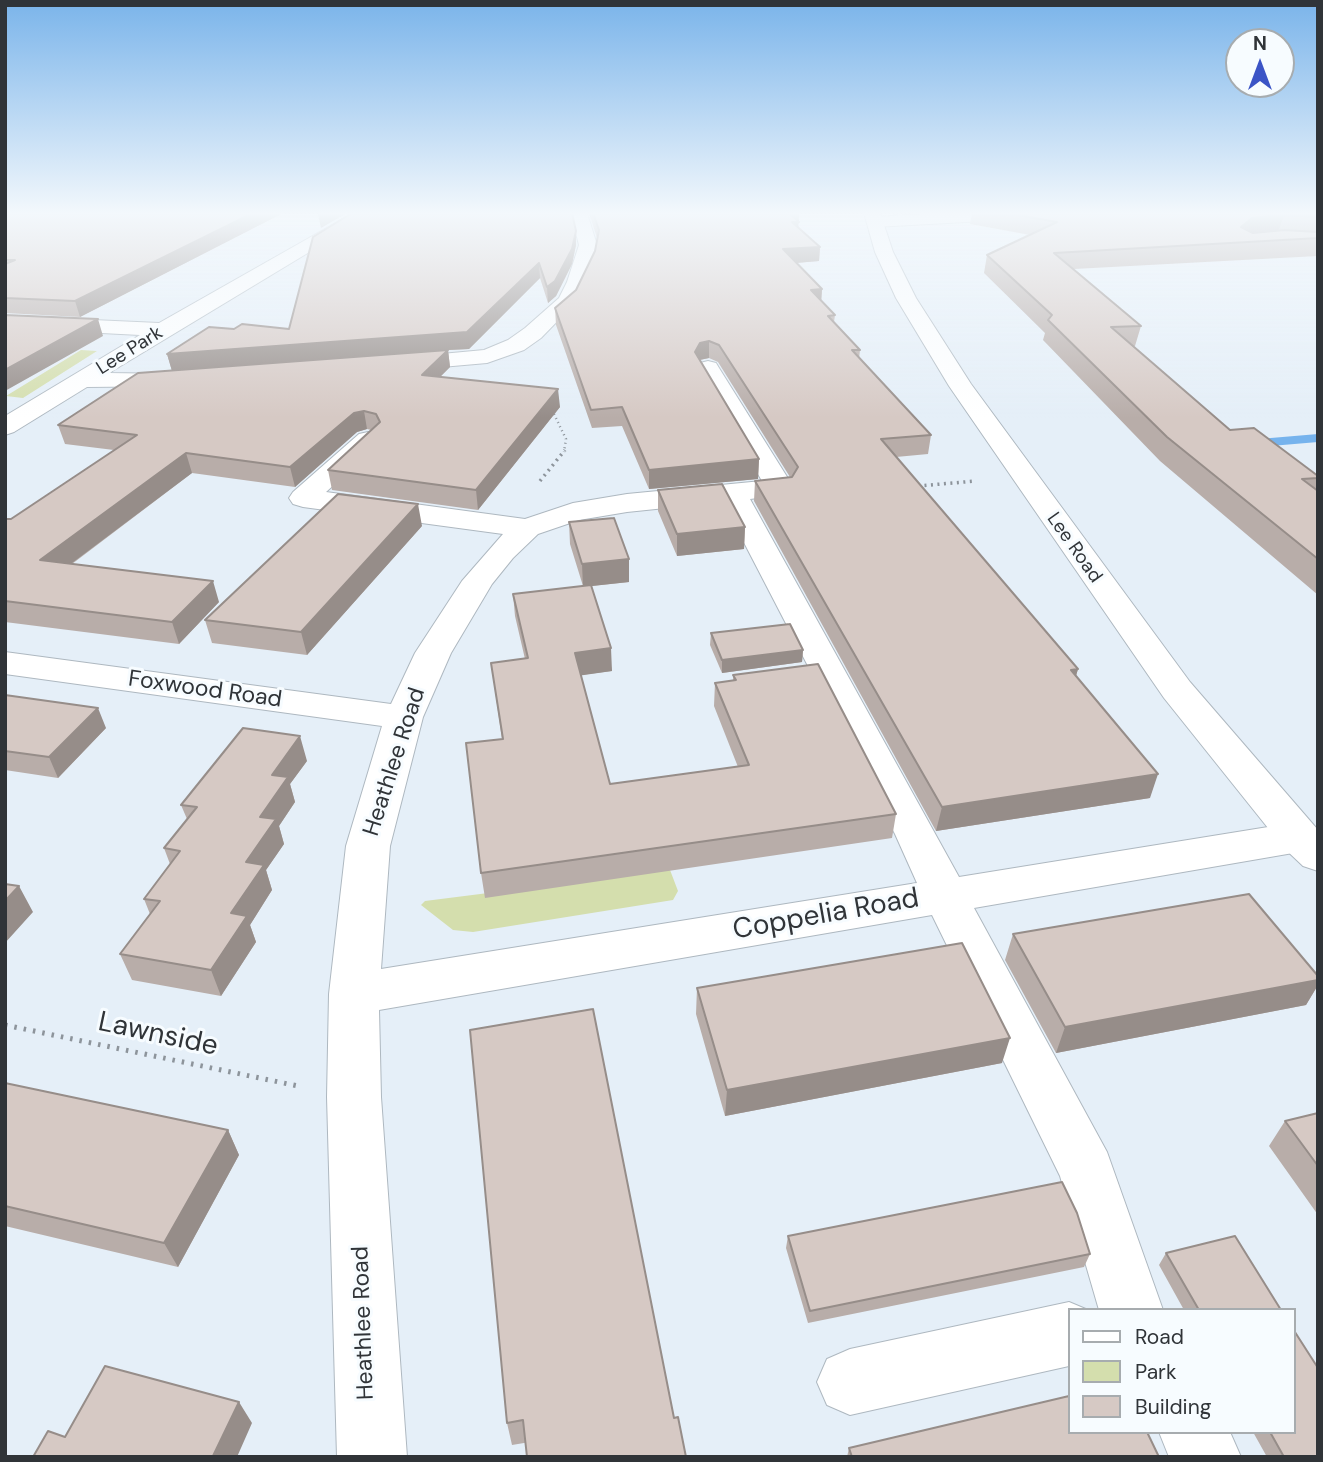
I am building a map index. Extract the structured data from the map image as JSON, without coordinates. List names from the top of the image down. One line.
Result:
{"streets":{"street":["Lee Park","Lee Road","Foxwood Road","Heathlee Road","Coppelia Road"],"path":["Lawnside"]},"crossings":[["Lee Road","Coppelia Road"],["Foxwood Road","Heathlee Road"],["Heathlee Road","Coppelia Road"]],"legend":["Road","Park","Building"],"north":"top"}
